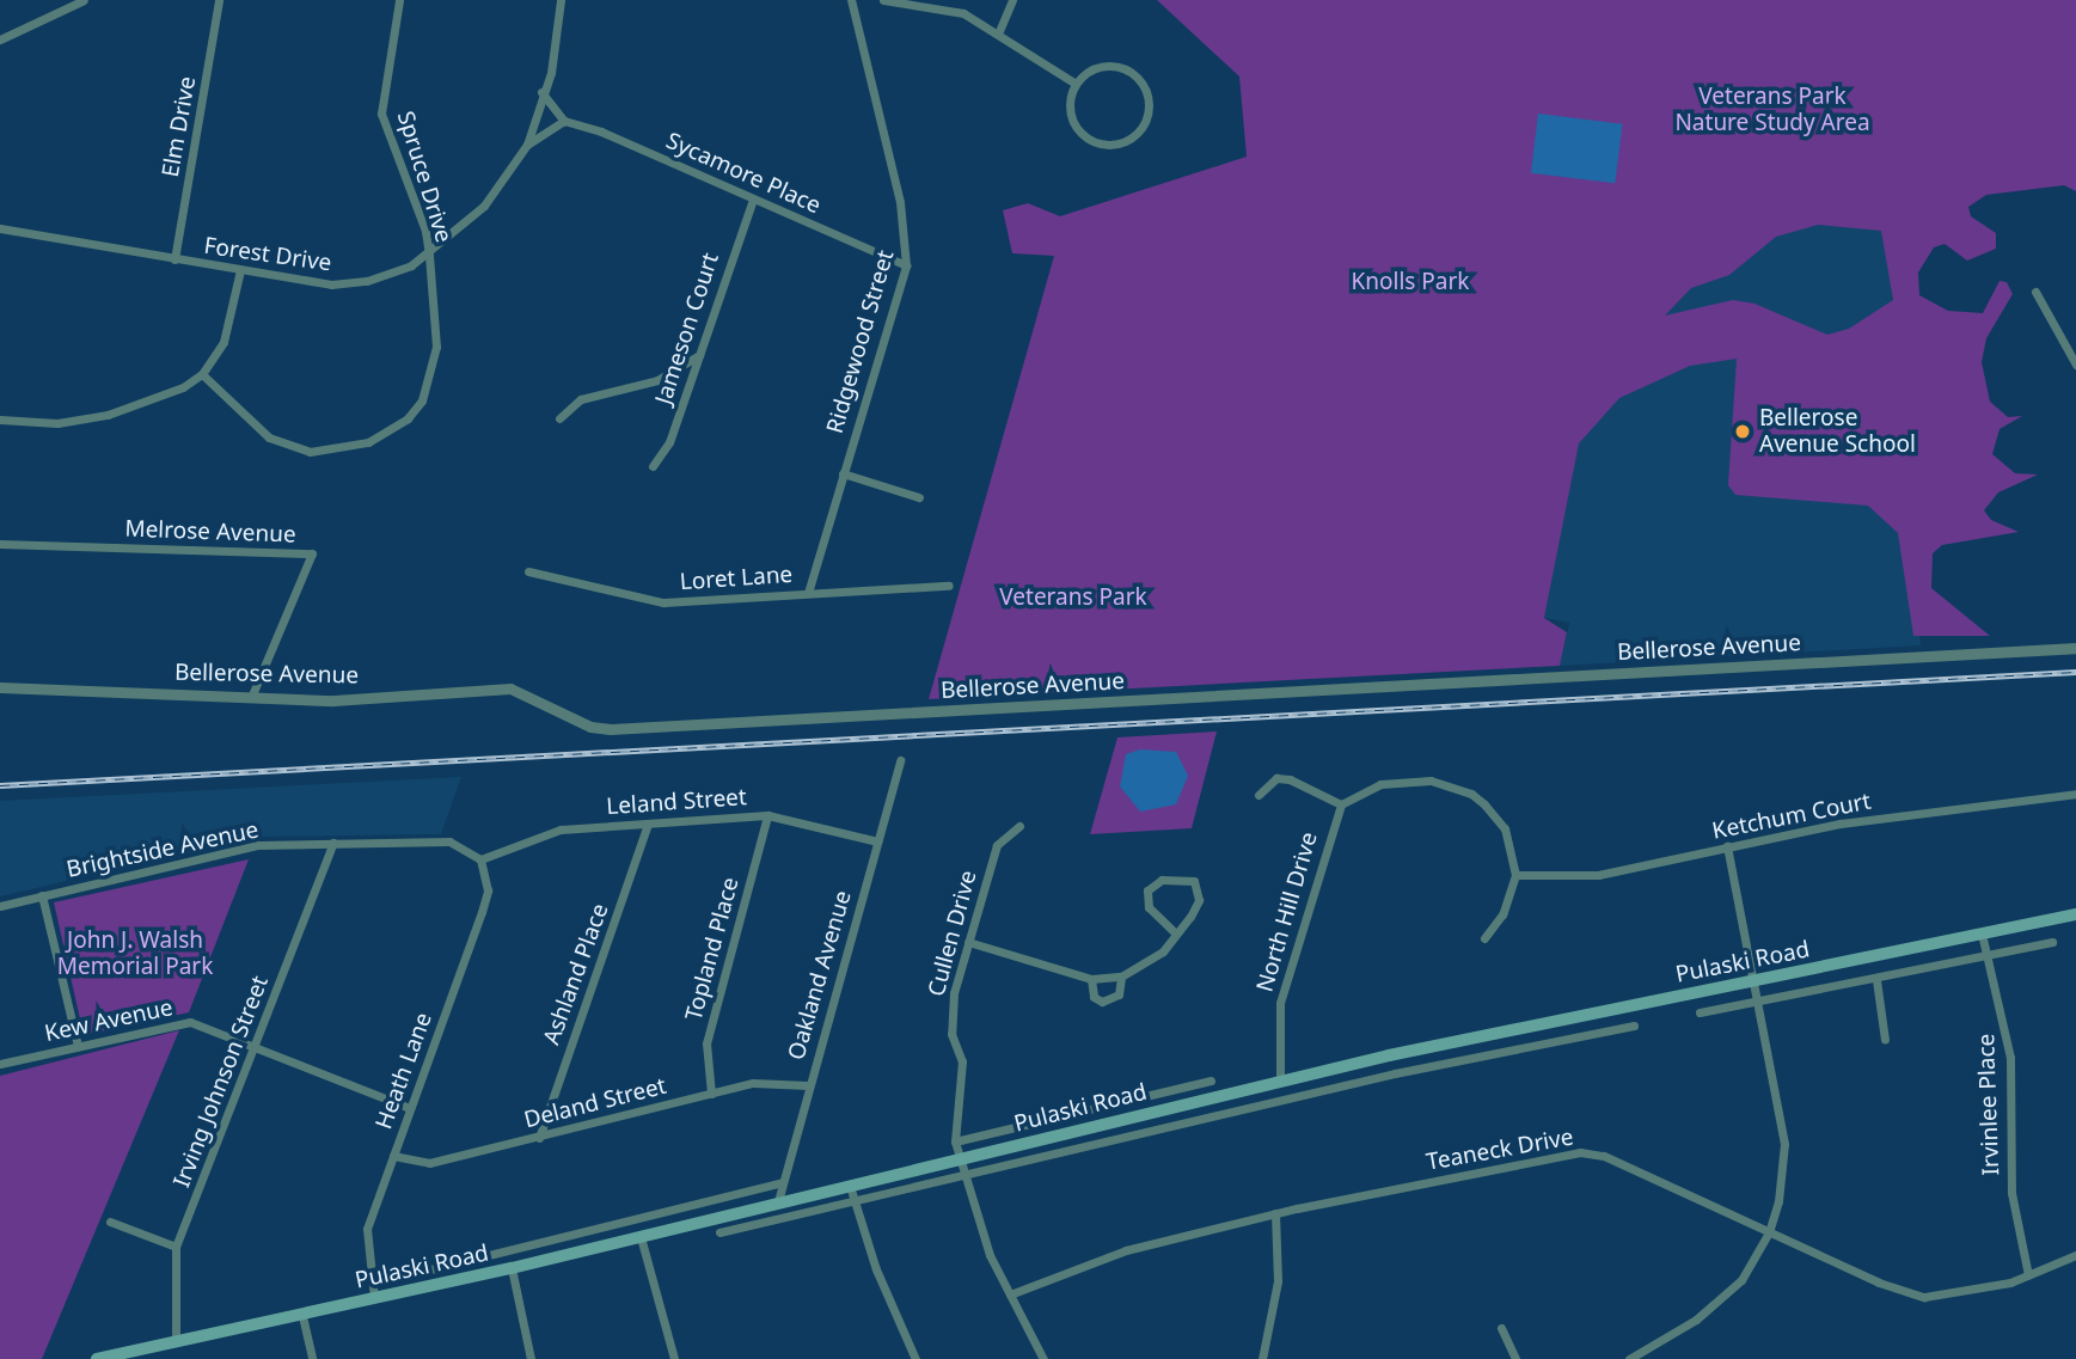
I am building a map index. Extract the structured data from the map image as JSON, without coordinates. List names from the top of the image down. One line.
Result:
{"streets":{"main road":["Pulaski Road"],"street":["Elm Drive","Sycamore Place","Spruce Drive","Forest Drive","Jameson Court","Ridgewood Street","Melrose Avenue","Loret Lane","Bellerose Avenue","Leland Street","Ketchum Court","Brightside Avenue","North Hill Drive","Cullen Drive","Topland Place","Ashland Place","Oakland Avenue","Kew Avenue","Heath Lane","Irving Johnson Street","Deland Street","Irvinlee Place","Teaneck Drive"]},"crossings":[["Elm Drive","Forest Drive"],["Sycamore Place","Jameson Court"],["Sycamore Place","Ridgewood Street"],["Spruce Drive","Forest Drive"],["Ridgewood Street","Loret Lane"],["Melrose Avenue","Bellerose Avenue"],["Leland Street","Brightside Avenue"],["Leland Street","Topland Place"],["Leland Street","Ashland Place"],["Leland Street","Oakland Avenue"],["Leland Street","Heath Lane"],["Brightside Avenue","Heath Lane"],["Brightside Avenue","Irving Johnson Street"],["North Hill Drive","Pulaski Road"],["Cullen Drive","Pulaski Road"],["Cullen Drive","Teaneck Drive"],["Topland Place","Deland Street"],["Pulaski Road","Oakland Avenue"],["Pulaski Road","Heath Lane"],["Pulaski Road","Irving Johnson Street"],["Pulaski Road","Irvinlee Place"],["Ashland Place","Deland Street"],["Oakland Avenue","Deland Street"],["Kew Avenue","Heath Lane"],["Kew Avenue","Irving Johnson Street"],["Heath Lane","Deland Street"],["Irvinlee Place","Teaneck Drive"]],"parks":["Veterans Park Nature Study Area","Knolls Park","Veterans Park","John J. Walsh Memorial Park"],"places":["Bellerose Avenue School"]}
